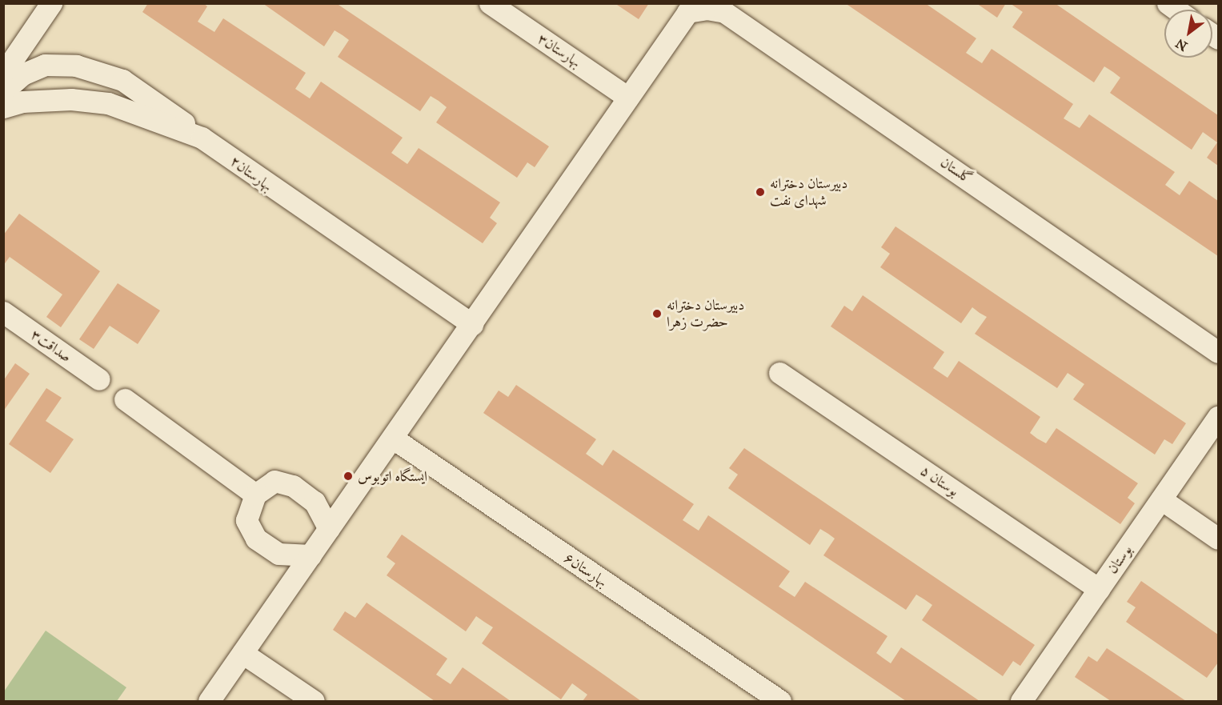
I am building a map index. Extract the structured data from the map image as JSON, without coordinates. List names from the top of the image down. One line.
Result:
{"streets":{"street":["بهارستان۳","گلستان","بهارستان۲","صداقت۳","بوستان ۵","بوستان","بهارستان۶"]},"crossings":[["بوستان ۵","بوستان"]],"places":["دبیرستان دخترانه شهدای نفت","دبیرستان دخترانه حضرت زهرا","ایستگاه اتوبوس"],"north":"bottom left"}
